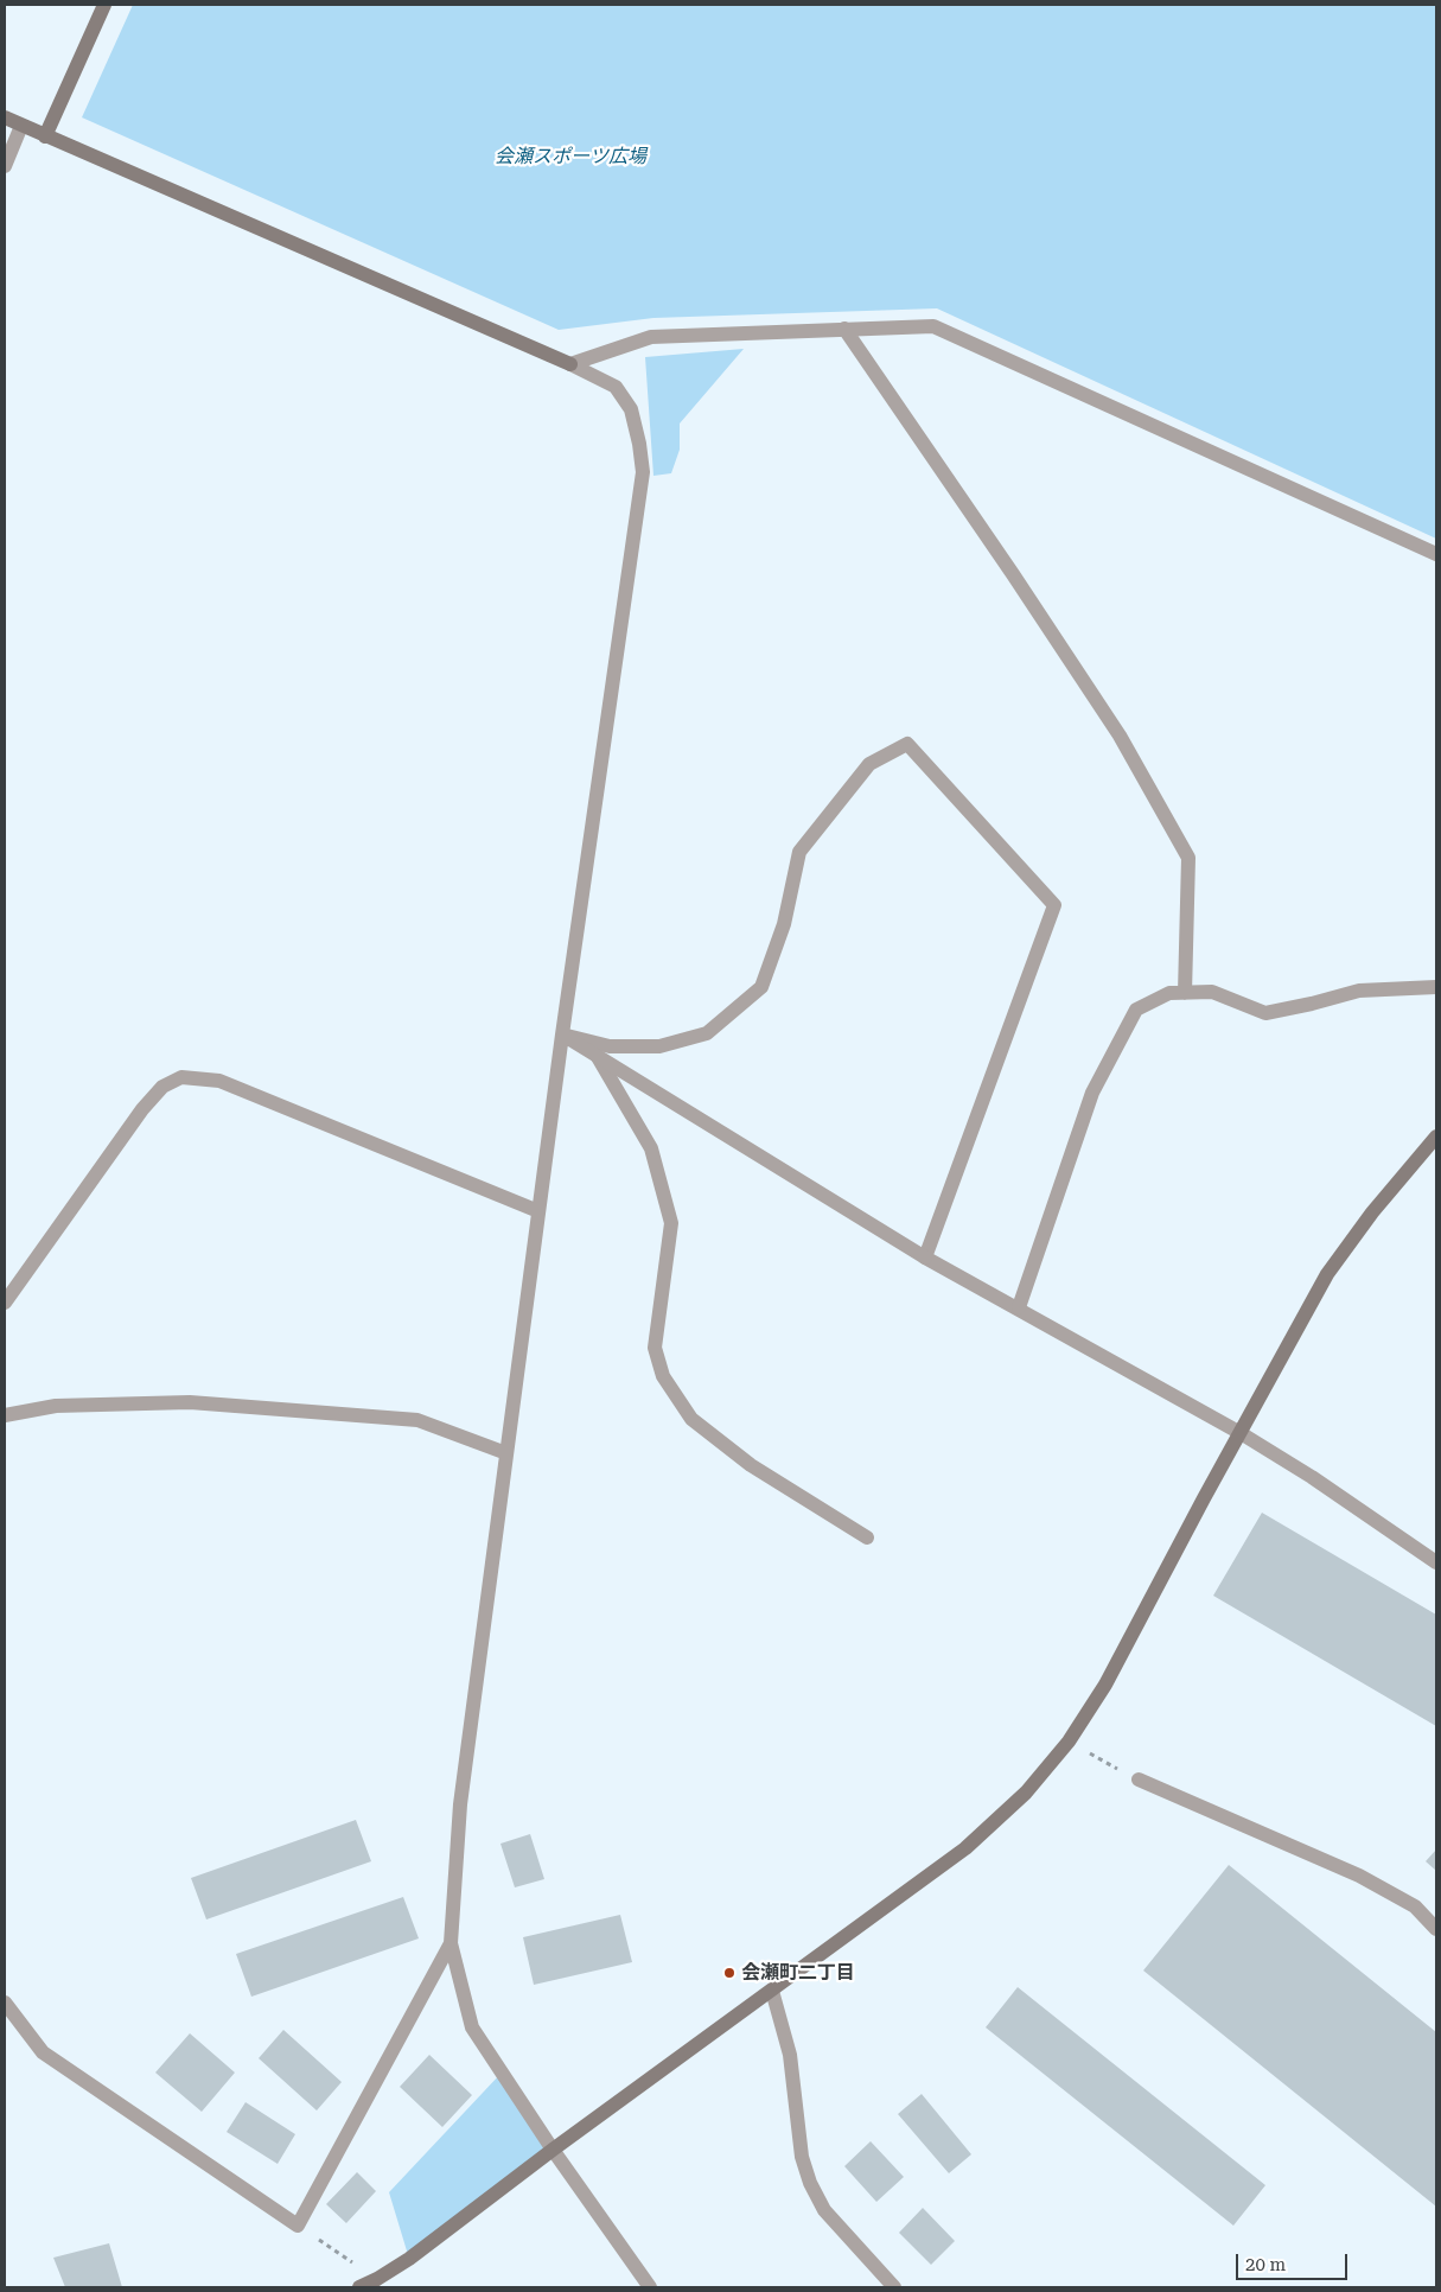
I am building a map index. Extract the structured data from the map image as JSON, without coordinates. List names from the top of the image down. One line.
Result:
{"parks":["会瀬スポーツ広場"],"places":["会瀬町二丁目"],"scale_bar":"20 m"}
